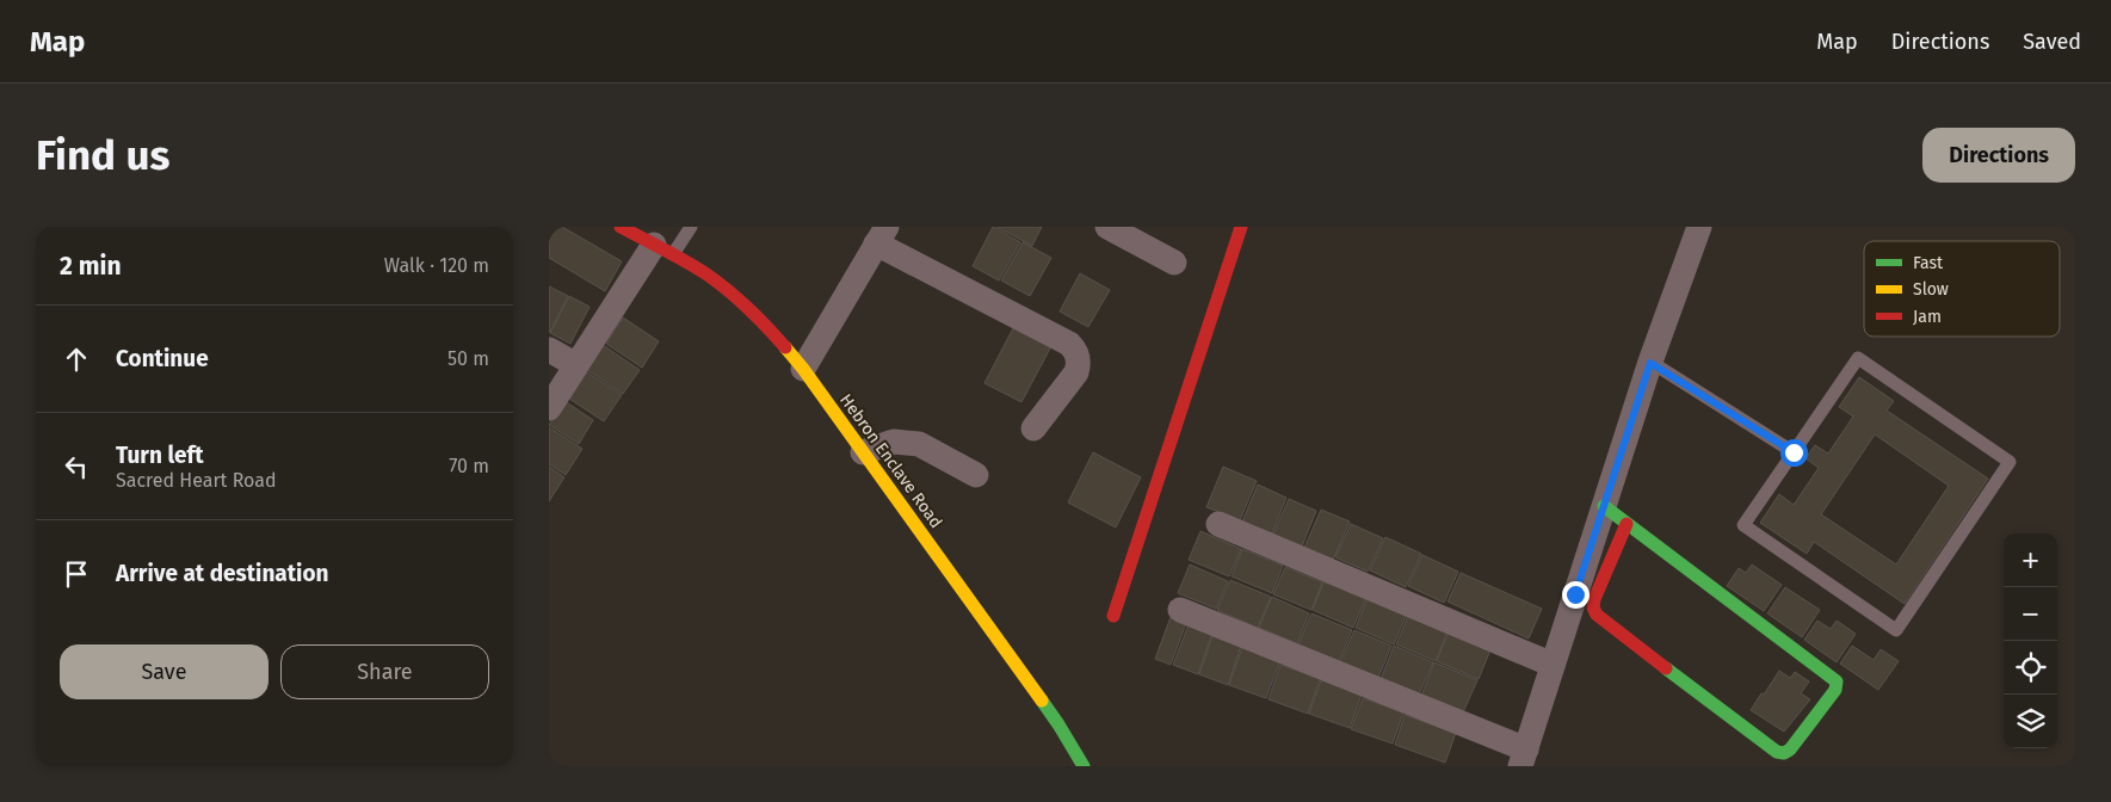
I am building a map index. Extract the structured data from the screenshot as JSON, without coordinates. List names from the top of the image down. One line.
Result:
{"streets":{"street":["Hebron Enclave Road"]},"legend":["Fast","Slow","Jam"],"page":{"header":"Map","nav":["Map","Directions","Saved"],"buttons":["Directions",["Save","Share"]],"title":"Find us","heading":["2 min","Walk · 120 m"],"list":[["Continue","50 m"],["Turn left","Sacred Heart Road","70 m"],"Arrive at destination"],"map_buttons":["+","−"]}}
